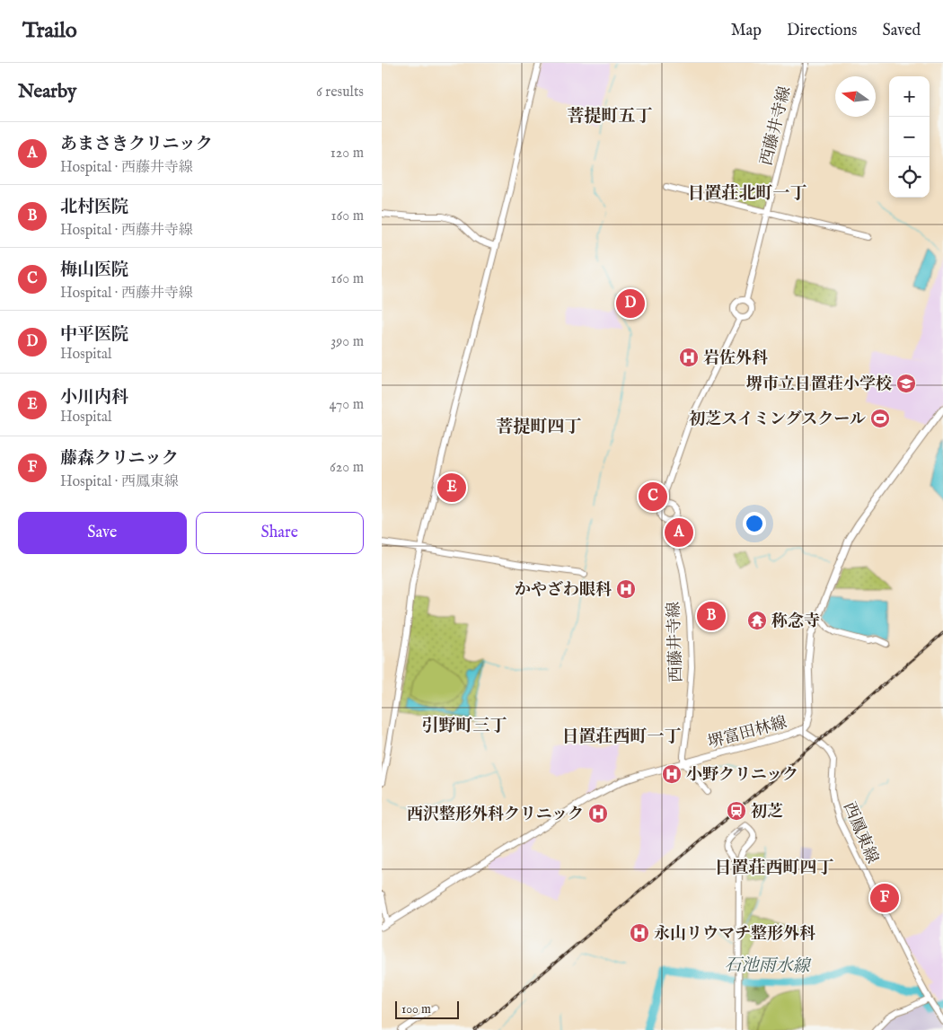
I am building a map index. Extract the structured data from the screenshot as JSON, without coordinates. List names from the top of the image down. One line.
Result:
{"streets":{"main road":["堺富田林線"],"street":["西藤井寺線","西鳳東線"]},"crossings":[["西藤井寺線","堺富田林線"],["堺富田林線","西鳳東線"]],"districts":["菩提町五丁","日置荘北町一丁","菩提町四丁","引野町三丁","日置荘西町一丁","日置荘西町四丁"],"water":["石池雨水線"],"places":{"hospital":["岩佐外科","かやざわ眼科","小野クリニック","西沢整形外科クリニック","永山リウマチ整形外科"],"school or university":["堺市立日置荘小学校"],"sports":["初芝スイミングスクール"],"temple":["称念寺"],"station":["初芝"]},"scale_bar":"100 m","north":"left","page":{"header":"Trailo","nav":["Map","Directions","Saved"],"heading":["Nearby","6 results"],"map_buttons":["+","−"],"list":[{"mark":"A","name":"あまさきクリニック","note":"Hospital · 西藤井寺線","value":"120 m"},{"mark":"B","name":"北村医院","note":"Hospital · 西藤井寺線","value":"160 m"},{"mark":"C","name":"梅山医院","note":"Hospital · 西藤井寺線","value":"160 m"},{"mark":"D","name":"中平医院","note":"Hospital","value":"390 m"},{"mark":"E","name":"小川内科","note":"Hospital","value":"470 m"},{"mark":"F","name":"藤森クリニック","note":"Hospital · 西鳳東線","value":"620 m"}],"pins":["D","E","C","A","B","F"],"buttons":["Save","Share"],"scale":"100 m"}}
